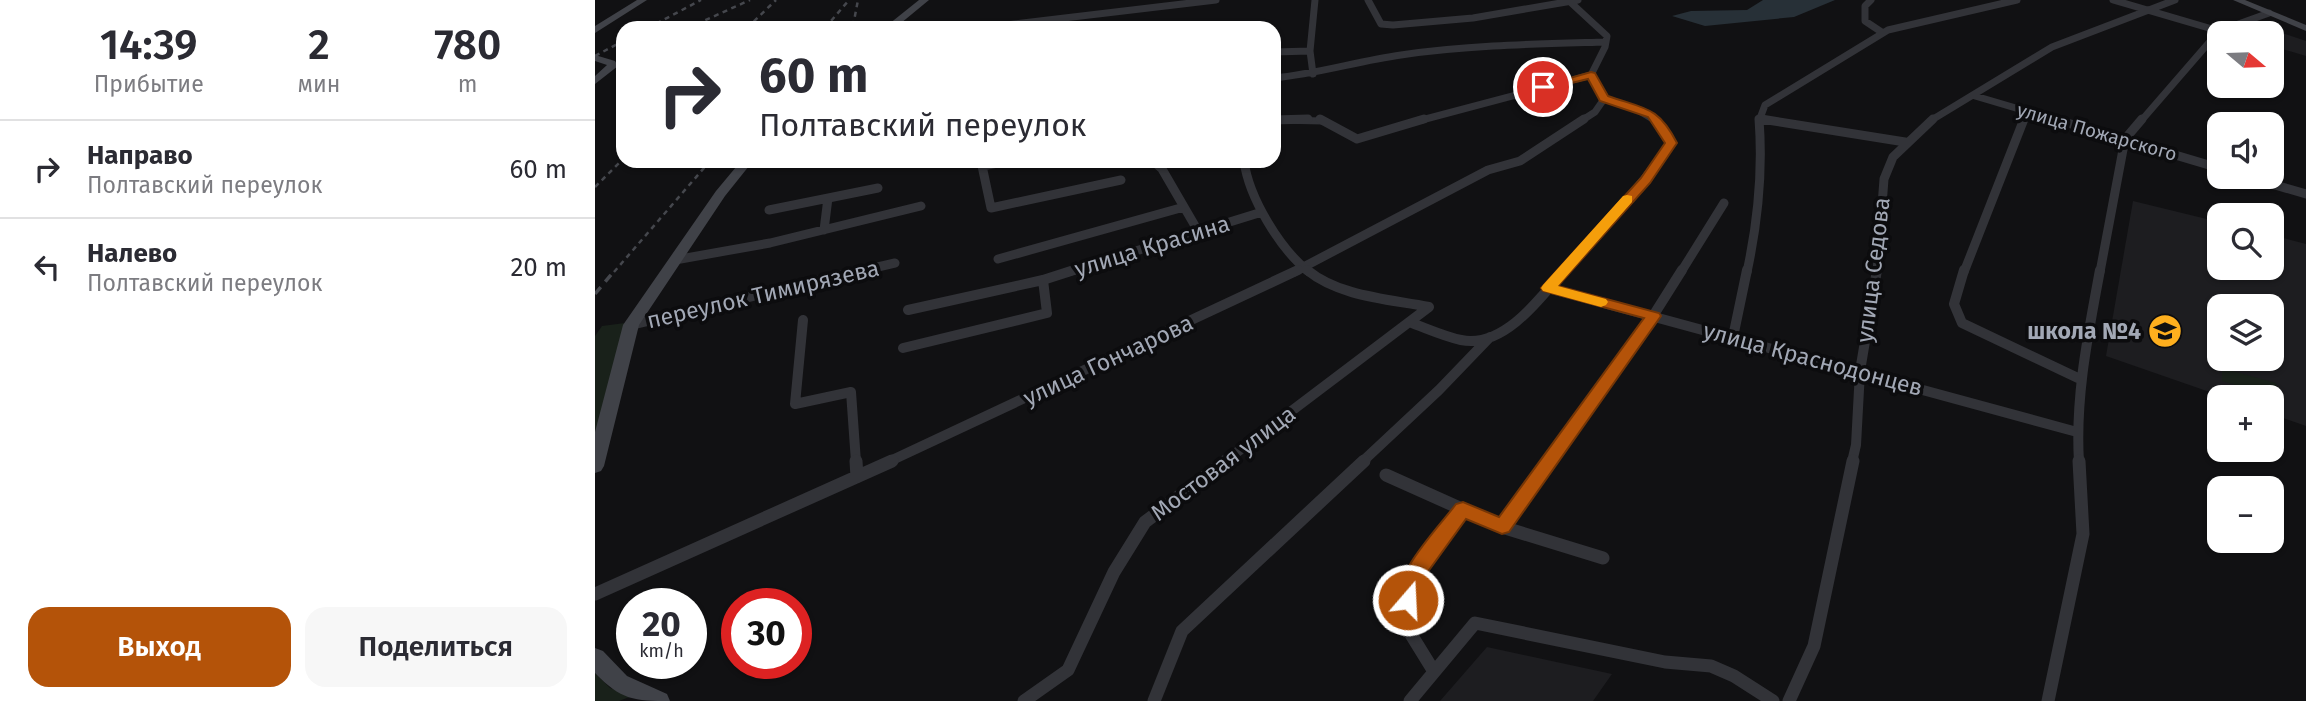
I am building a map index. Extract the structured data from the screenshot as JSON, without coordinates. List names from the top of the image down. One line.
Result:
{"streets":{"street":["улица Пожарского","улица Красина","улица Седова","переулок Тимирязева","улица Краснодонцев","улица Гончарова","Мостовая улица"]},"crossings":[["улица Пожарского","улица Седова"],["улица Седова","улица Краснодонцев"],["улица Гончарова","Мостовая улица"]],"places":{"school or university":["школа №4"]},"north":"right","page":{"eta":["14:39","Прибытие","2","мин","780","m"],"map_buttons":["+","−"],"turn":["60 m","Полтавский переулок"],"list":[{"name":"Направо","note":"Полтавский переулок","value":"60 m"},{"name":"Налево","note":"Полтавский переулок","value":"20 m"}],"speed":"20 km/h","limit":"30","buttons":["Выход","Поделиться"]}}
